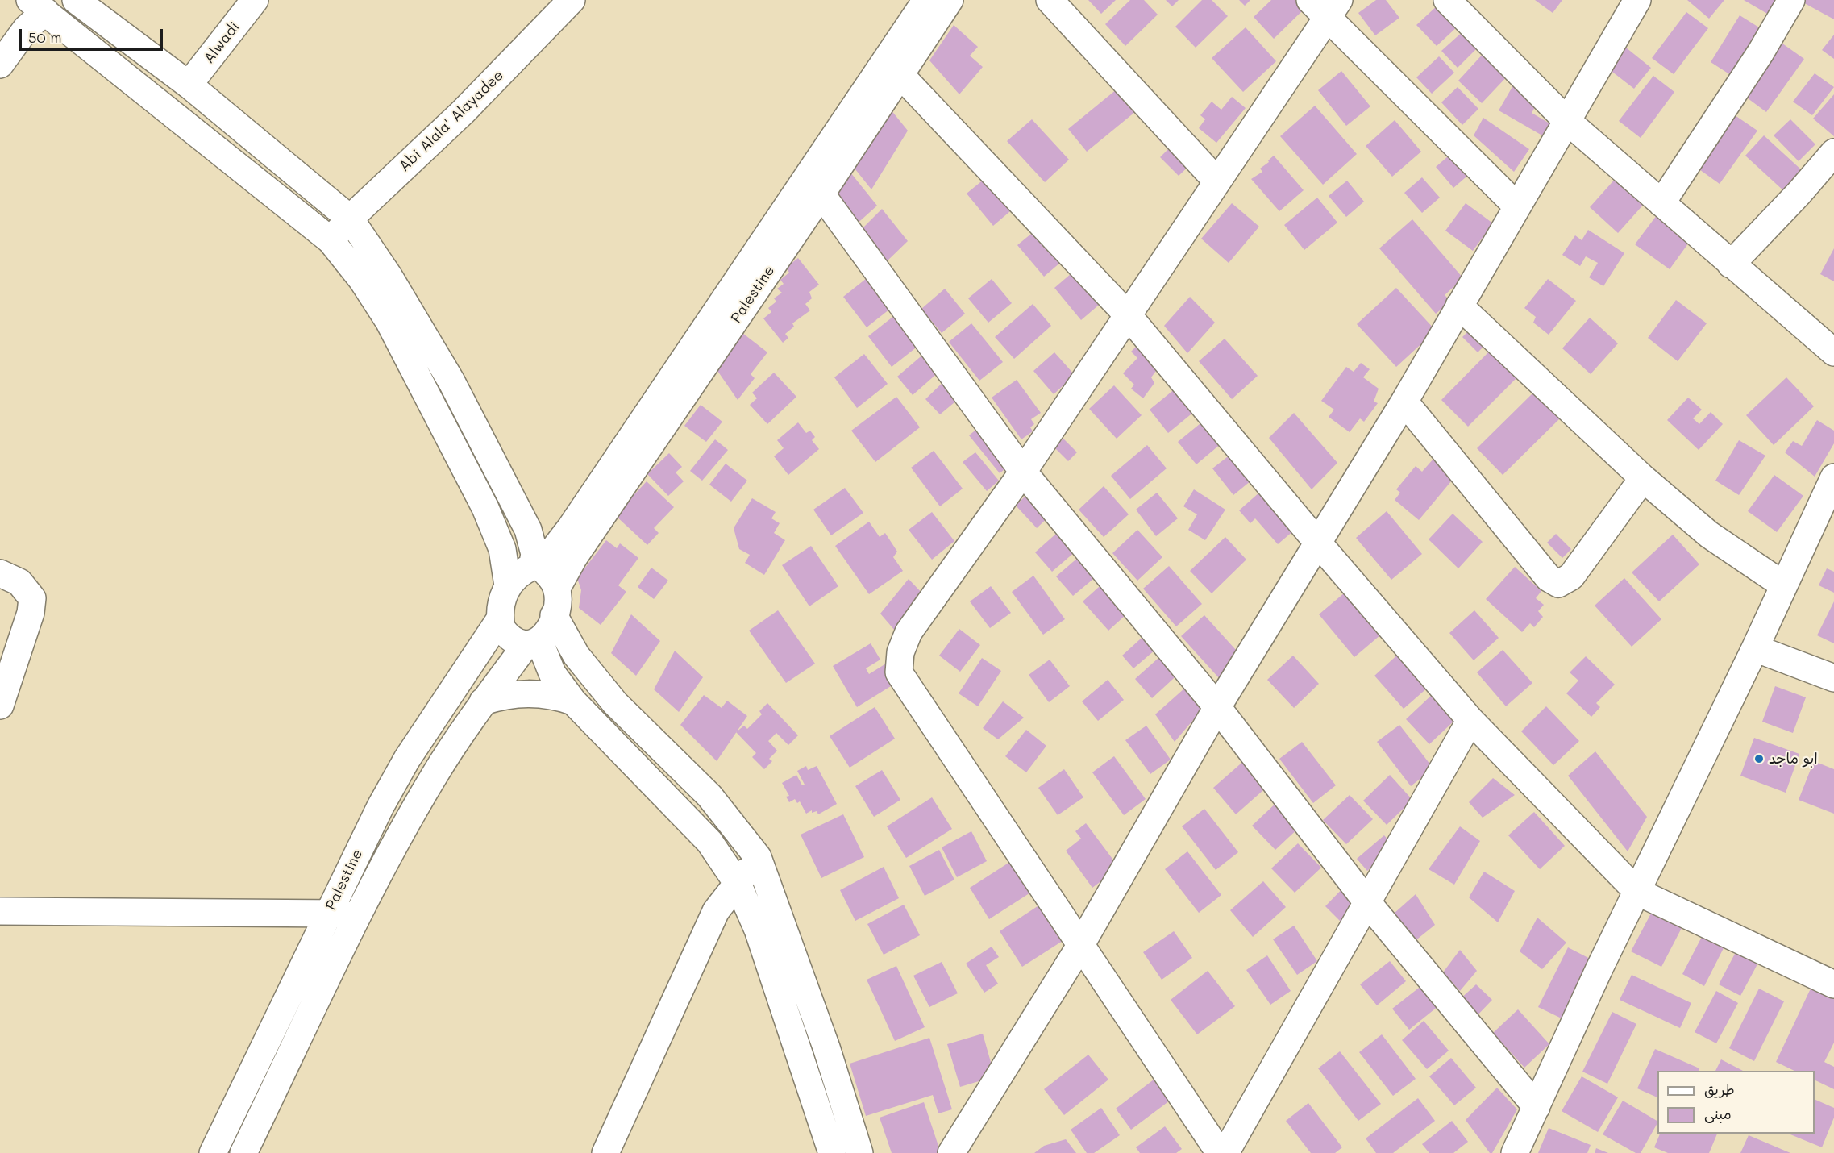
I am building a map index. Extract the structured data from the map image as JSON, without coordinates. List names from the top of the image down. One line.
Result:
{"streets":{"street":["Alwadi","Abi Alala' Alayadee","Palestine"]},"places":["ابو ماجد"],"legend":["طريق","مبنى"],"scale_bar":"50 m"}
